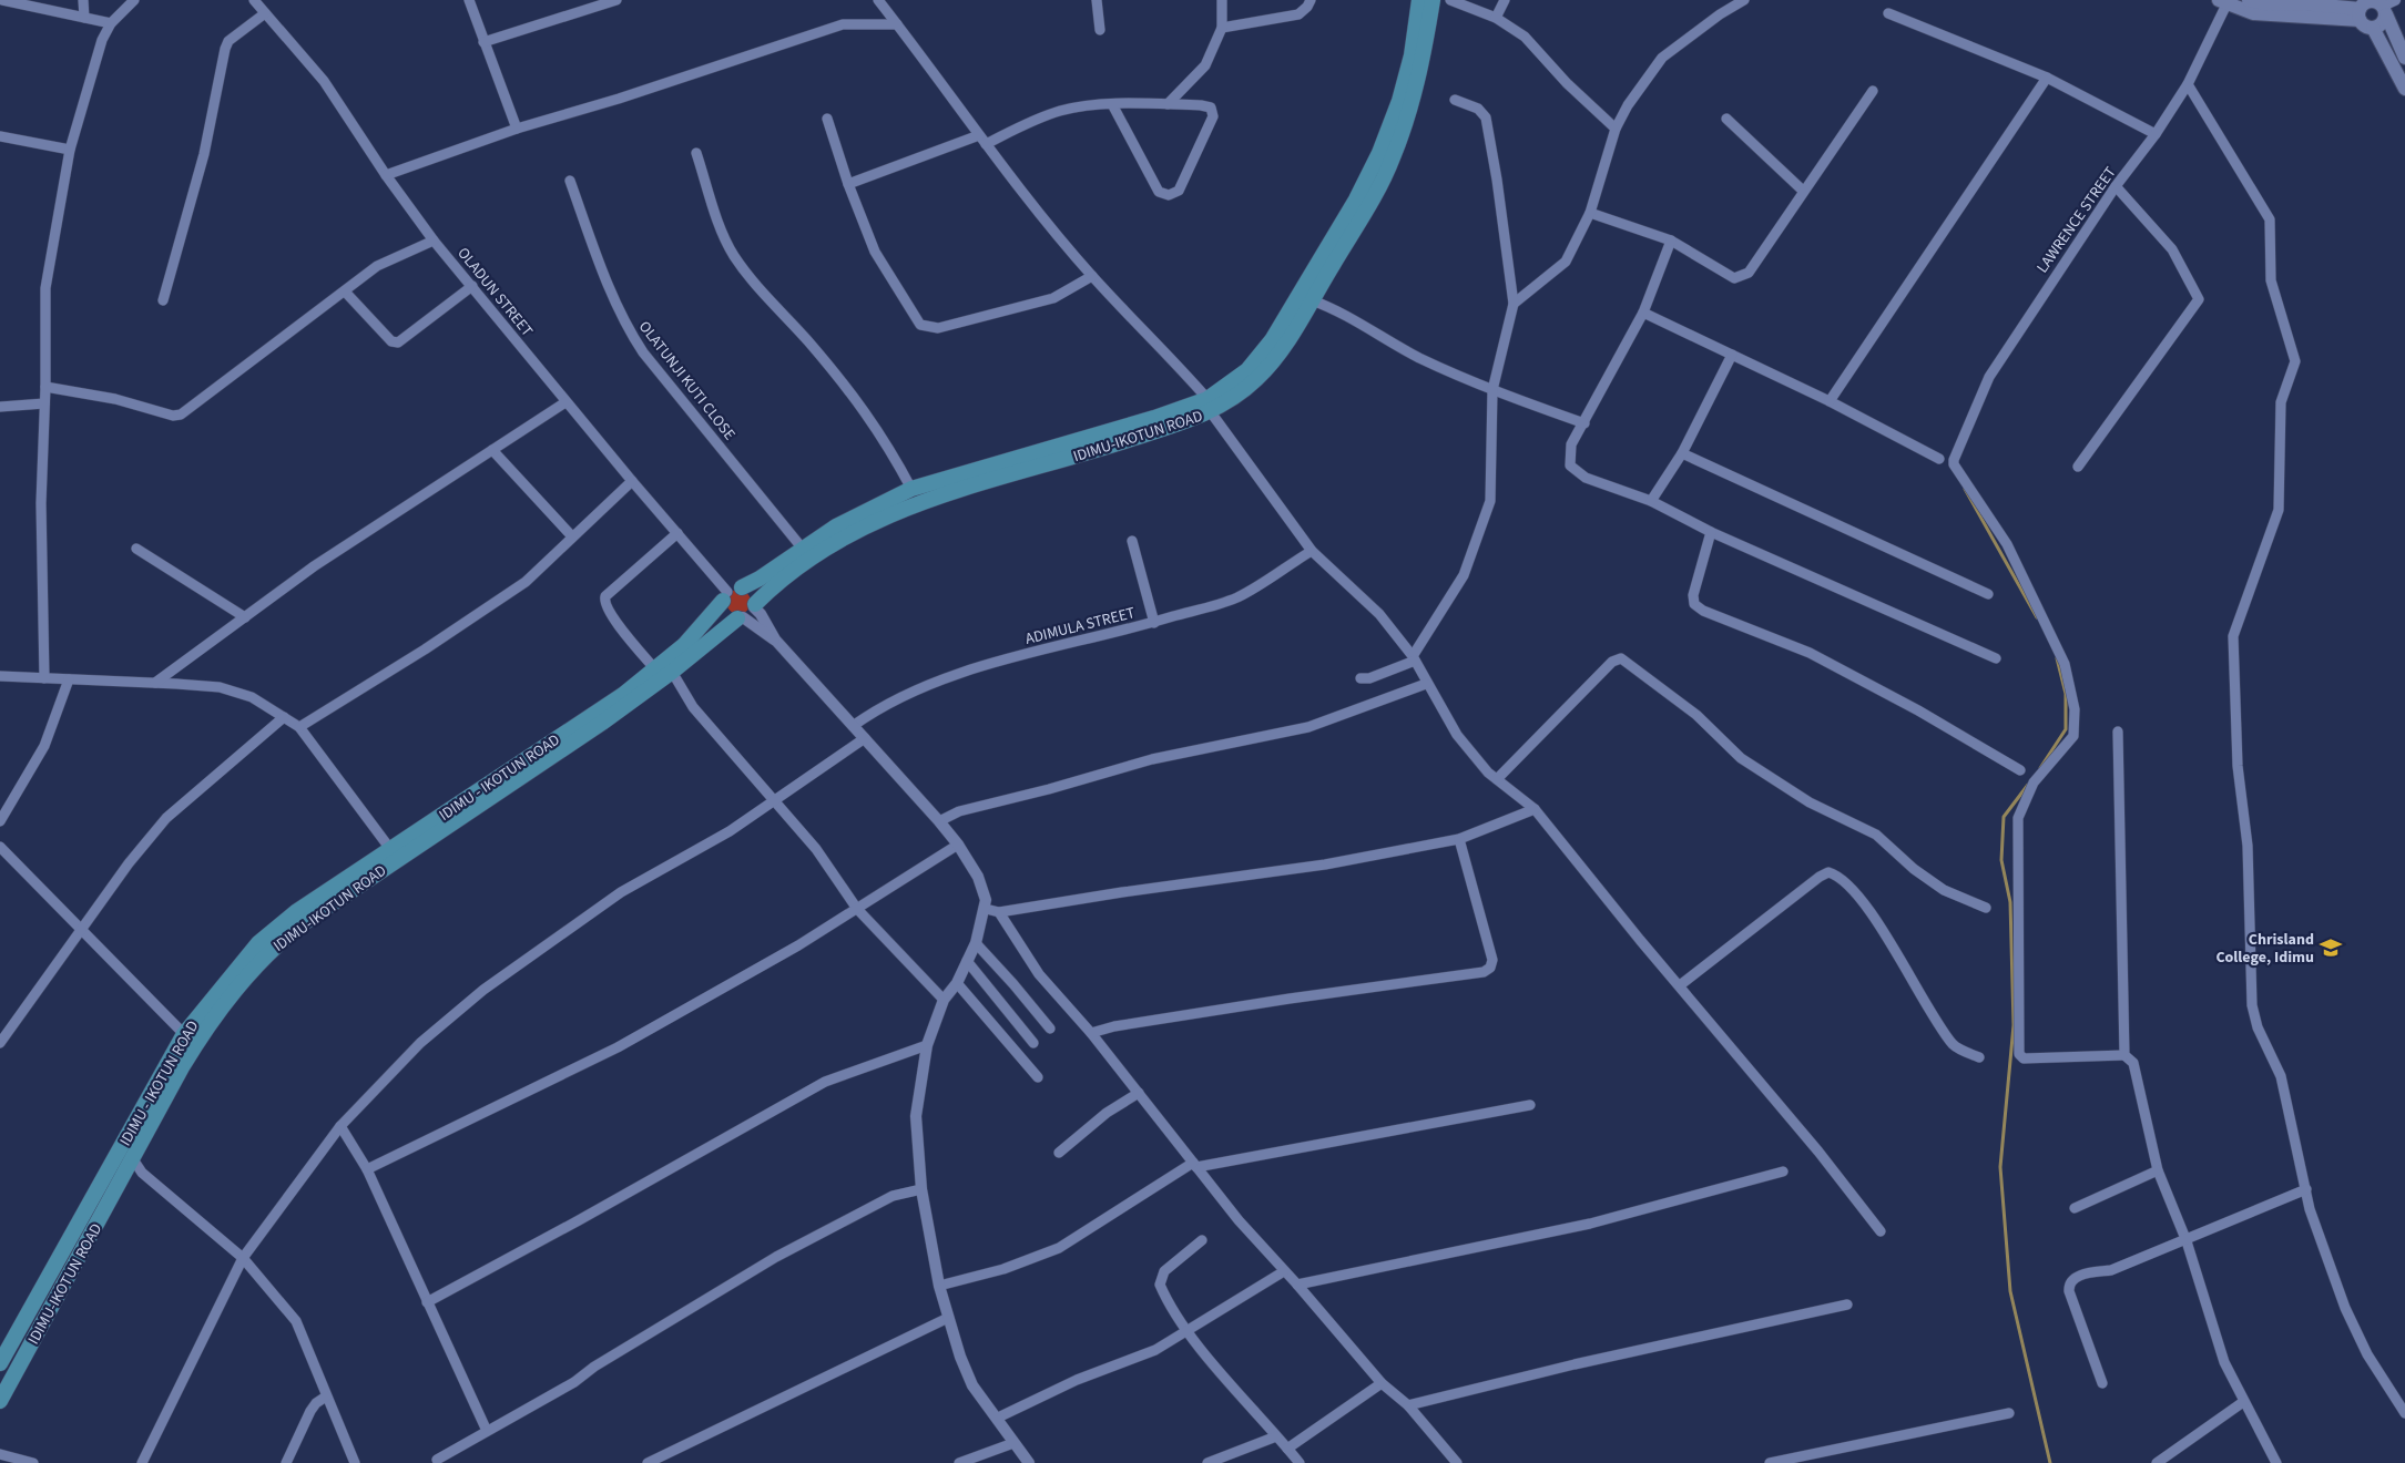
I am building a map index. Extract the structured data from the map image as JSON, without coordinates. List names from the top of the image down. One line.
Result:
{"streets":{"main road":["IDIMU-IKOTUN ROAD","IDIMU - IKOTUN ROAD"],"street":["LAWRENCE STREET","OLADUN STREET","OLATUNJI KUTI CLOSE","ADIMULA STREET"]},"crossings":[["OLADUN STREET","IDIMU-IKOTUN ROAD"],["OLATUNJI KUTI CLOSE","IDIMU-IKOTUN ROAD"],["IDIMU-IKOTUN ROAD","IDIMU - IKOTUN ROAD"]],"places":{"school or university":["Chrisland College, Idimu"]}}
